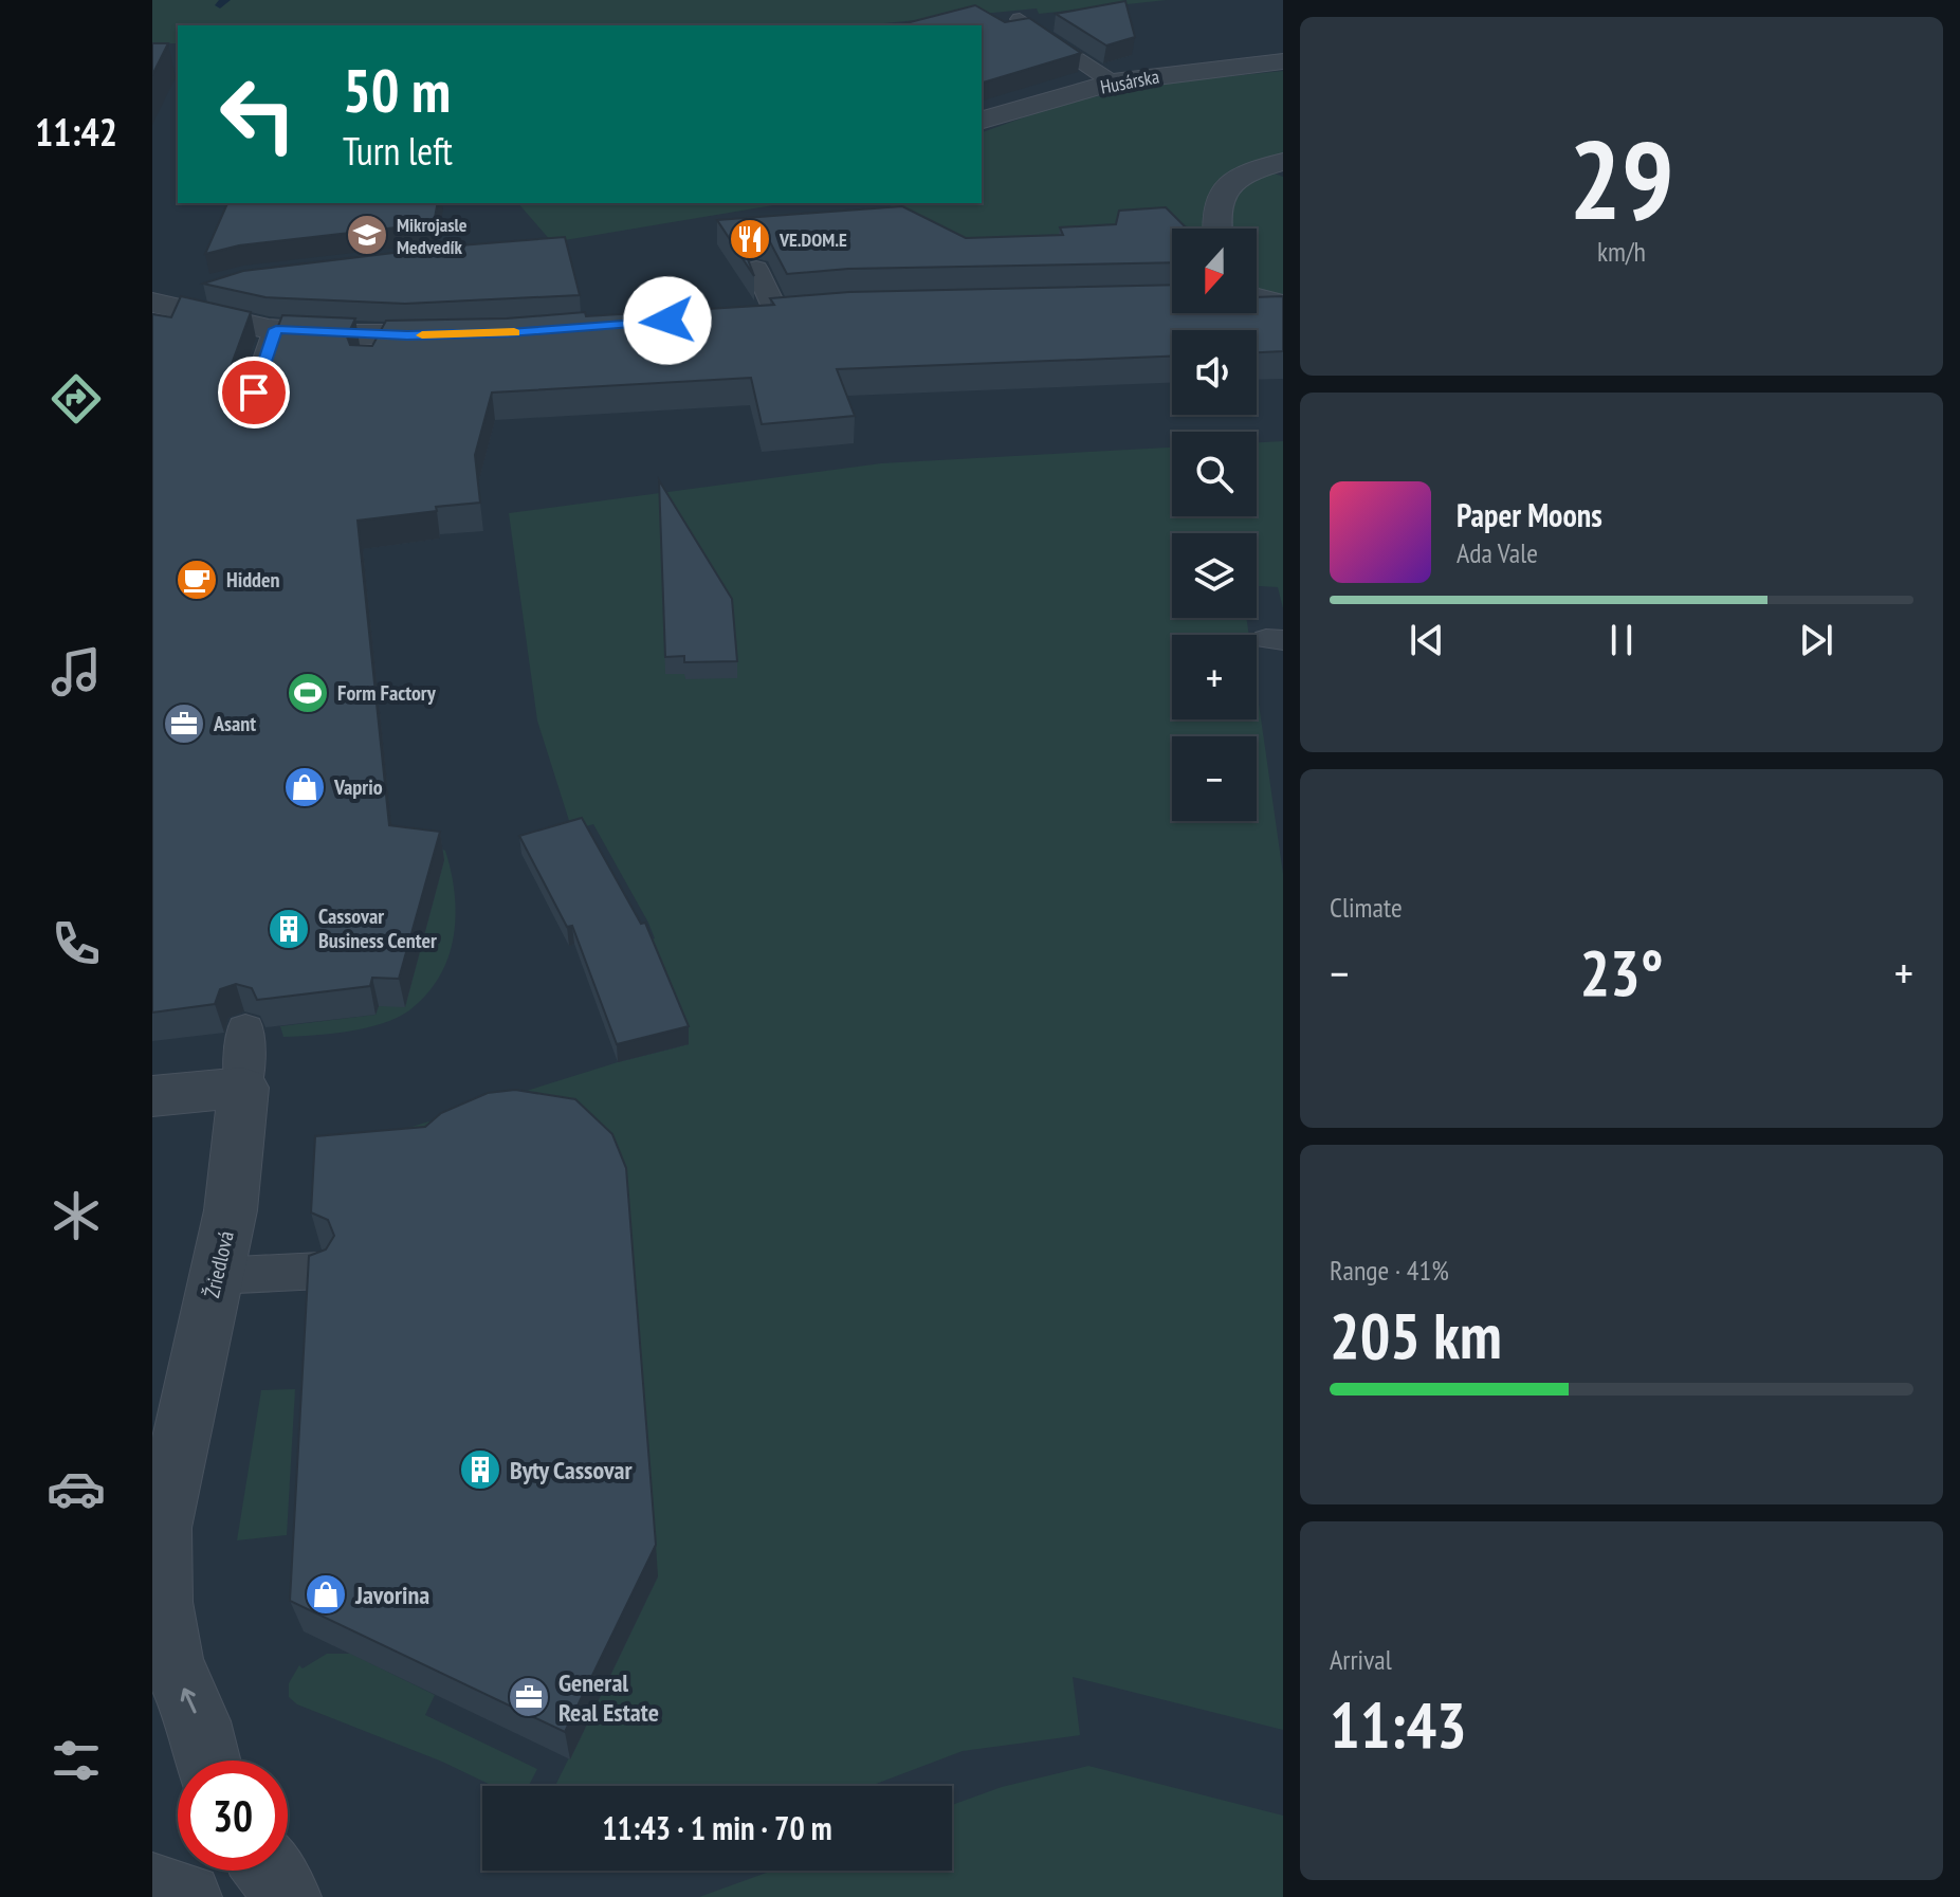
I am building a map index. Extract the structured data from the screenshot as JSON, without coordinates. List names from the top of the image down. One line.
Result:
{"streets":{"street":["Husárska","Žriedlová"]},"places":{"school or university":["Mikrojasle Medvedík"],"restaurant":["VE.DOM.E"],"cafe":["Hidden"],"sports":["Form Factory"],"office":["Asant","General Real Estate"],"shop":["Vaprio","Javorina"],"building":["Cassovar Business Center","Byty Cassovar"]},"north":"bottom","page":{"tabs":"11:42","tile":[["29","km/h"],"Climate",["Range · 41%","205 km"],["Arrival","11:43"]],"turn":["50 m","Turn left"],"map_buttons":["+","−"],"song":["Paper Moons","Ada Vale"],"heat":["−","23°","+"],"limit":"30","trip":"11:43 · 1 min · 70 m"}}
